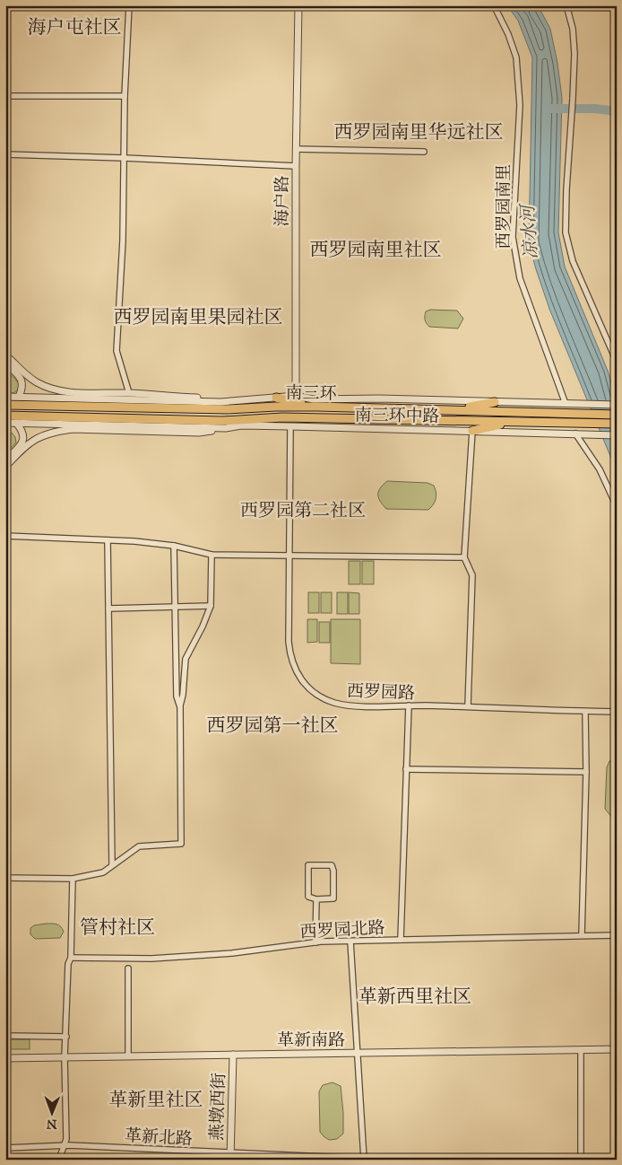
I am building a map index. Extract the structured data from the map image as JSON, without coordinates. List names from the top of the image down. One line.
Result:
{"streets":{"highway":["南三环"],"street":["海户路","西罗园南里","南三环中路","西罗园路","西罗园北路","革新南路","燕墩西街","革新北路"]},"crossings":[["海户路","南三环中路"],["西罗园南里","南三环中路"],["南三环中路","西罗园路"],["革新南路","燕墩西街"],["燕墩西街","革新北路"]],"districts":["海户屯社区","西罗园南里华远社区","西罗园南里社区","西罗园南里果园社区","西罗园第二社区","西罗园第一社区","管村社区","革新西里社区","革新里社区"],"water":["凉水河"],"north":"bottom"}
